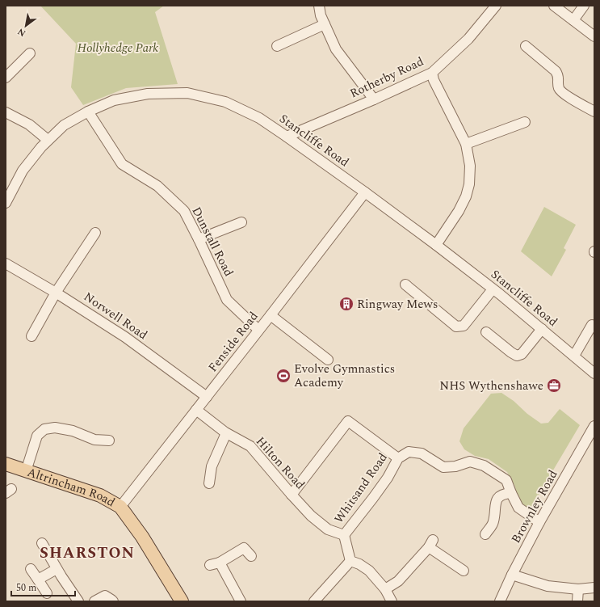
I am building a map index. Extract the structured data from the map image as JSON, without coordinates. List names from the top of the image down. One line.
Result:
{"streets":{"main road":["Altrincham Road"],"street":["Rotherby Road","Stancliffe Road","Dunstall Road","Norwell Road","Fenside Road","Hilton Road","Whitsand Road","Brownley Road"]},"crossings":[["Rotherby Road","Stancliffe Road"],["Stancliffe Road","Dunstall Road"],["Stancliffe Road","Fenside Road"],["Dunstall Road","Fenside Road"],["Norwell Road","Fenside Road"],["Fenside Road","Hilton Road"],["Fenside Road","Altrincham Road"],["Hilton Road","Whitsand Road"],["Whitsand Road","Brownley Road"]],"districts":["SHARSTON"],"parks":["Hollyhedge Park"],"places":{"building":["Ringway Mews"],"sports":["Evolve Gymnastics Academy"],"office":["NHS Wythenshawe"]},"scale_bar":"50 m","north":"bottom left"}
